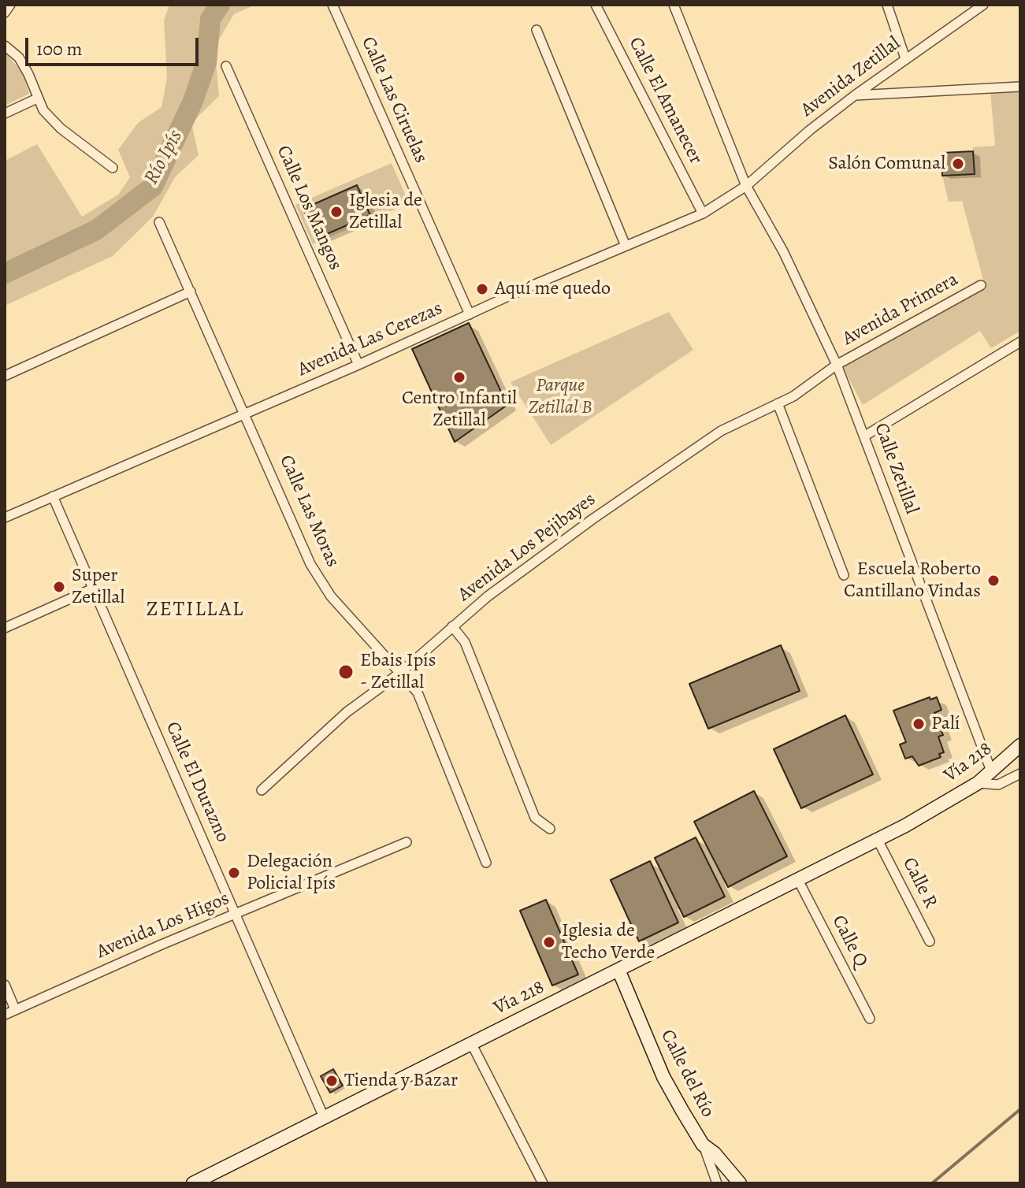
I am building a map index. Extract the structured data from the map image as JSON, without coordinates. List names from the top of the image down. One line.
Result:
{"streets":{"main road":["Vía 218","Calle del Río"],"street":["Avenida Zetillal","Calle Las Ciruelas","Calle El Amanecer","Calle Los Mangos","Avenida Primera","Avenida Las Cerezas","Calle Zetillal","Calle Las Moras","Avenida Los Pejibayes","Calle El Durazno","Calle R","Avenida Los Higos","Calle Q"]},"crossings":[["Avenida Zetillal","Calle El Amanecer"],["Avenida Zetillal","Avenida Las Cerezas"],["Avenida Zetillal","Calle Zetillal"],["Calle Las Ciruelas","Avenida Las Cerezas"],["Calle El Amanecer","Avenida Las Cerezas"],["Calle El Amanecer","Calle Zetillal"],["Calle Los Mangos","Avenida Las Cerezas"],["Avenida Primera","Calle Zetillal"],["Avenida Primera","Avenida Los Pejibayes"],["Avenida Las Cerezas","Calle Zetillal"],["Avenida Las Cerezas","Calle Las Moras"],["Avenida Las Cerezas","Calle El Durazno"],["Calle Zetillal","Avenida Los Pejibayes"],["Calle Zetillal","Vía 218"],["Calle Las Moras","Avenida Los Pejibayes"],["Vía 218","Calle El Durazno"],["Vía 218","Calle R"],["Vía 218","Calle Q"],["Vía 218","Calle del Río"],["Calle El Durazno","Avenida Los Higos"]],"districts":["ZETILLAL"],"water":["Río Ipís"],"parks":["Parque Zetillal B"],"places":["Salón Comunal","Iglesia de Zetillal","Aquí me quedo","Centro Infantil Zetillal","Escuela Roberto Cantillano Vindas","Super Zetillal","Ebais Ipís - Zetillal","Palí","Delegación Policial Ipís","Iglesia de Techo Verde","Tienda y Bazar"],"scale_bar":"100 m"}
